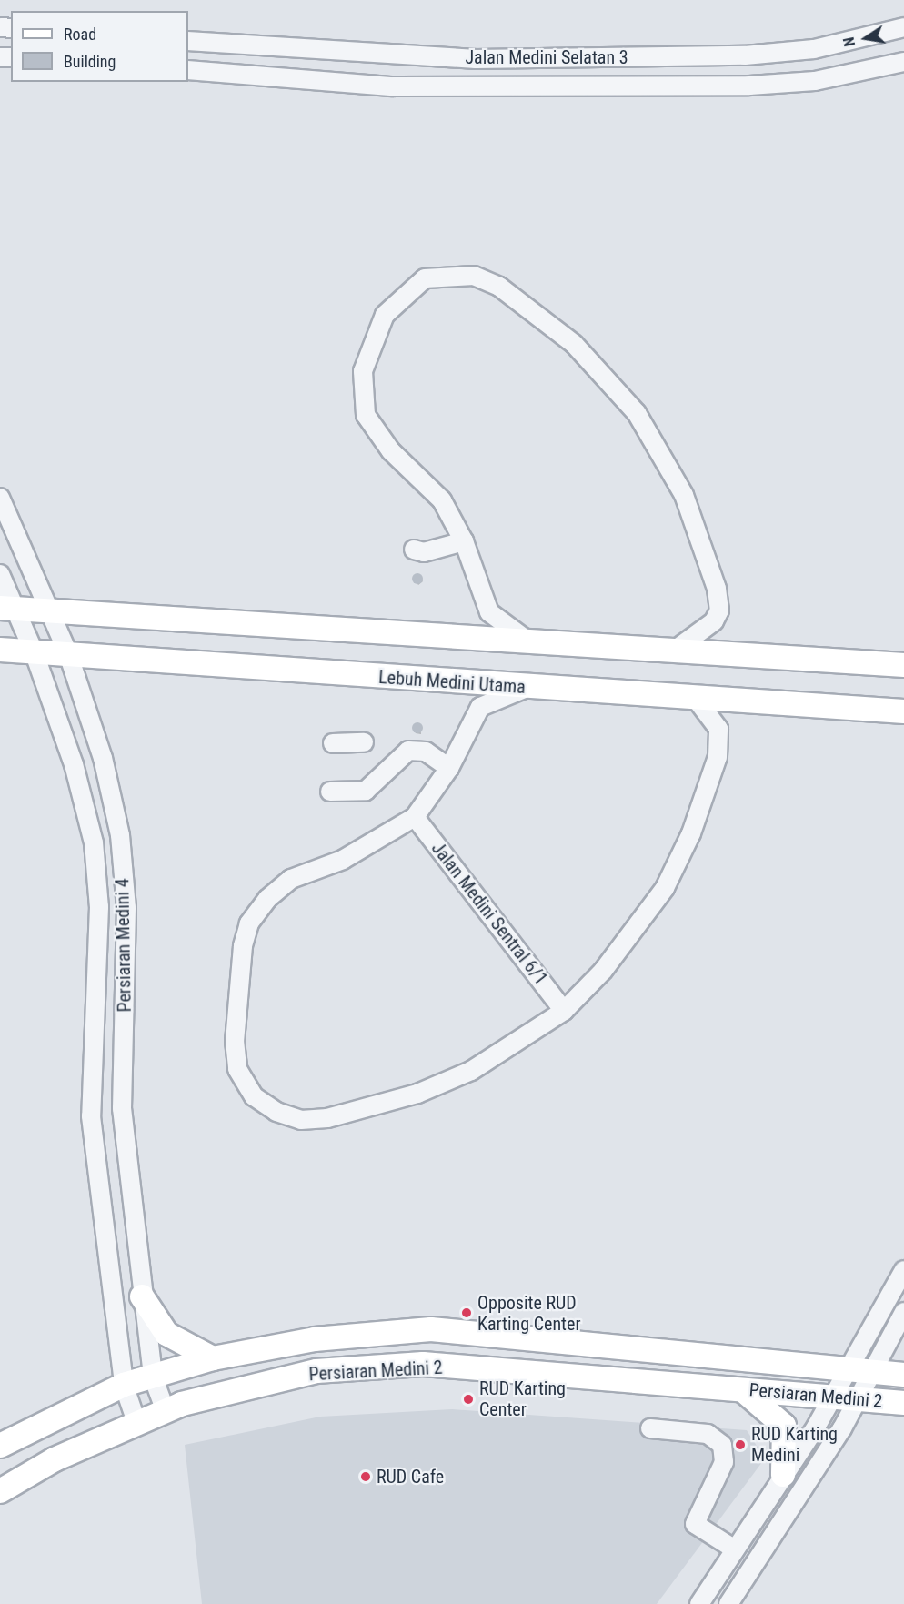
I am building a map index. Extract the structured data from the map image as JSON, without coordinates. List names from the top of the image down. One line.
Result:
{"streets":{"main road":["Lebuh Medini Utama","Persiaran Medini 2"],"street":["Jalan Medini Selatan 3","Jalan Medini Sentral 6/1","Persiaran Medini 4"]},"crossings":[["Lebuh Medini Utama","Persiaran Medini 4"],["Persiaran Medini 4","Persiaran Medini 2"]],"places":["Opposite RUD Karting Center","RUD Karting Center","RUD Karting Medini","RUD Cafe"],"legend":["Road","Building"],"north":"left"}
